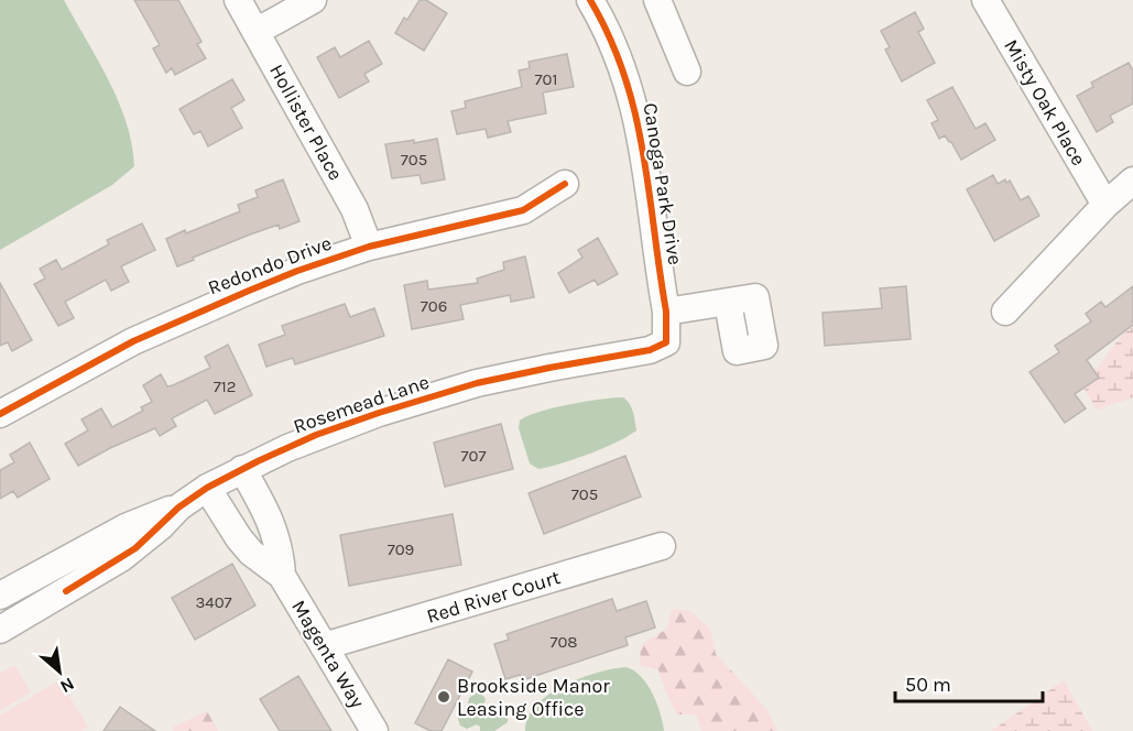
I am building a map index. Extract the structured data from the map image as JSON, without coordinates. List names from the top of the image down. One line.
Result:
{"streets":{"street":["Misty Oak Place","Hollister Place","Canoga Park Drive","Redondo Drive","Rosemead Lane","Red River Court","Magenta Way"]},"crossings":[["Hollister Place","Redondo Drive"],["Canoga Park Drive","Rosemead Lane"],["Rosemead Lane","Magenta Way"],["Red River Court","Magenta Way"]],"places":["Brookside Manor Leasing Office"],"house_numbers":["701","705","706","712","707","705","709","3407","708"],"scale_bar":"50 m","north":"bottom right"}
